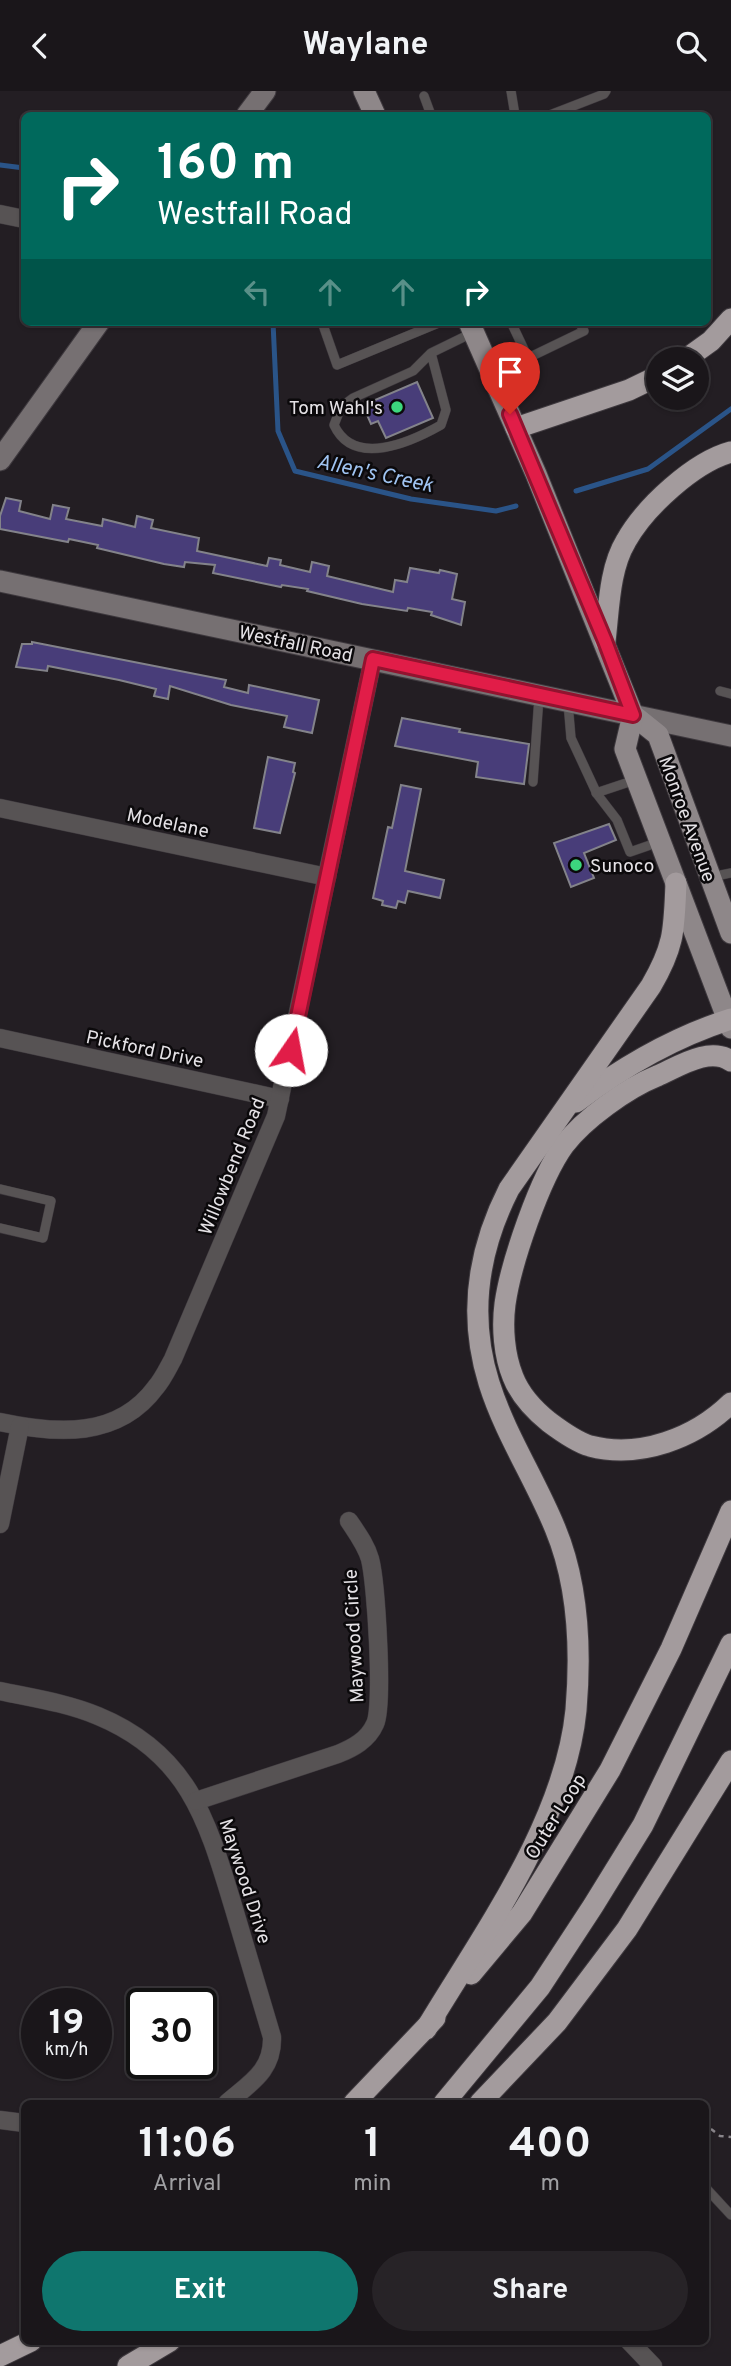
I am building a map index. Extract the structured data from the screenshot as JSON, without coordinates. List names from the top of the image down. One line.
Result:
{"streets":{"highway":["Outer Loop"],"main road":["Monroe Avenue"],"street":["Westfall Road","Modelane","Pickford Drive","Willowbend Road","Maywood Circle","Maywood Drive"]},"crossings":[["Westfall Road","Monroe Avenue"],["Westfall Road","Willowbend Road"],["Modelane","Willowbend Road"],["Pickford Drive","Willowbend Road"],["Maywood Circle","Maywood Drive"]],"water":["Allen's Creek"],"places":["Tom Wahl's","Sunoco"],"page":{"header":"Waylane","turn":["160 m","Westfall Road"],"speed":"19 km/h","limit":"30","eta":["11:06","Arrival","1","min","400","m"],"buttons":["Exit","Share"]}}
